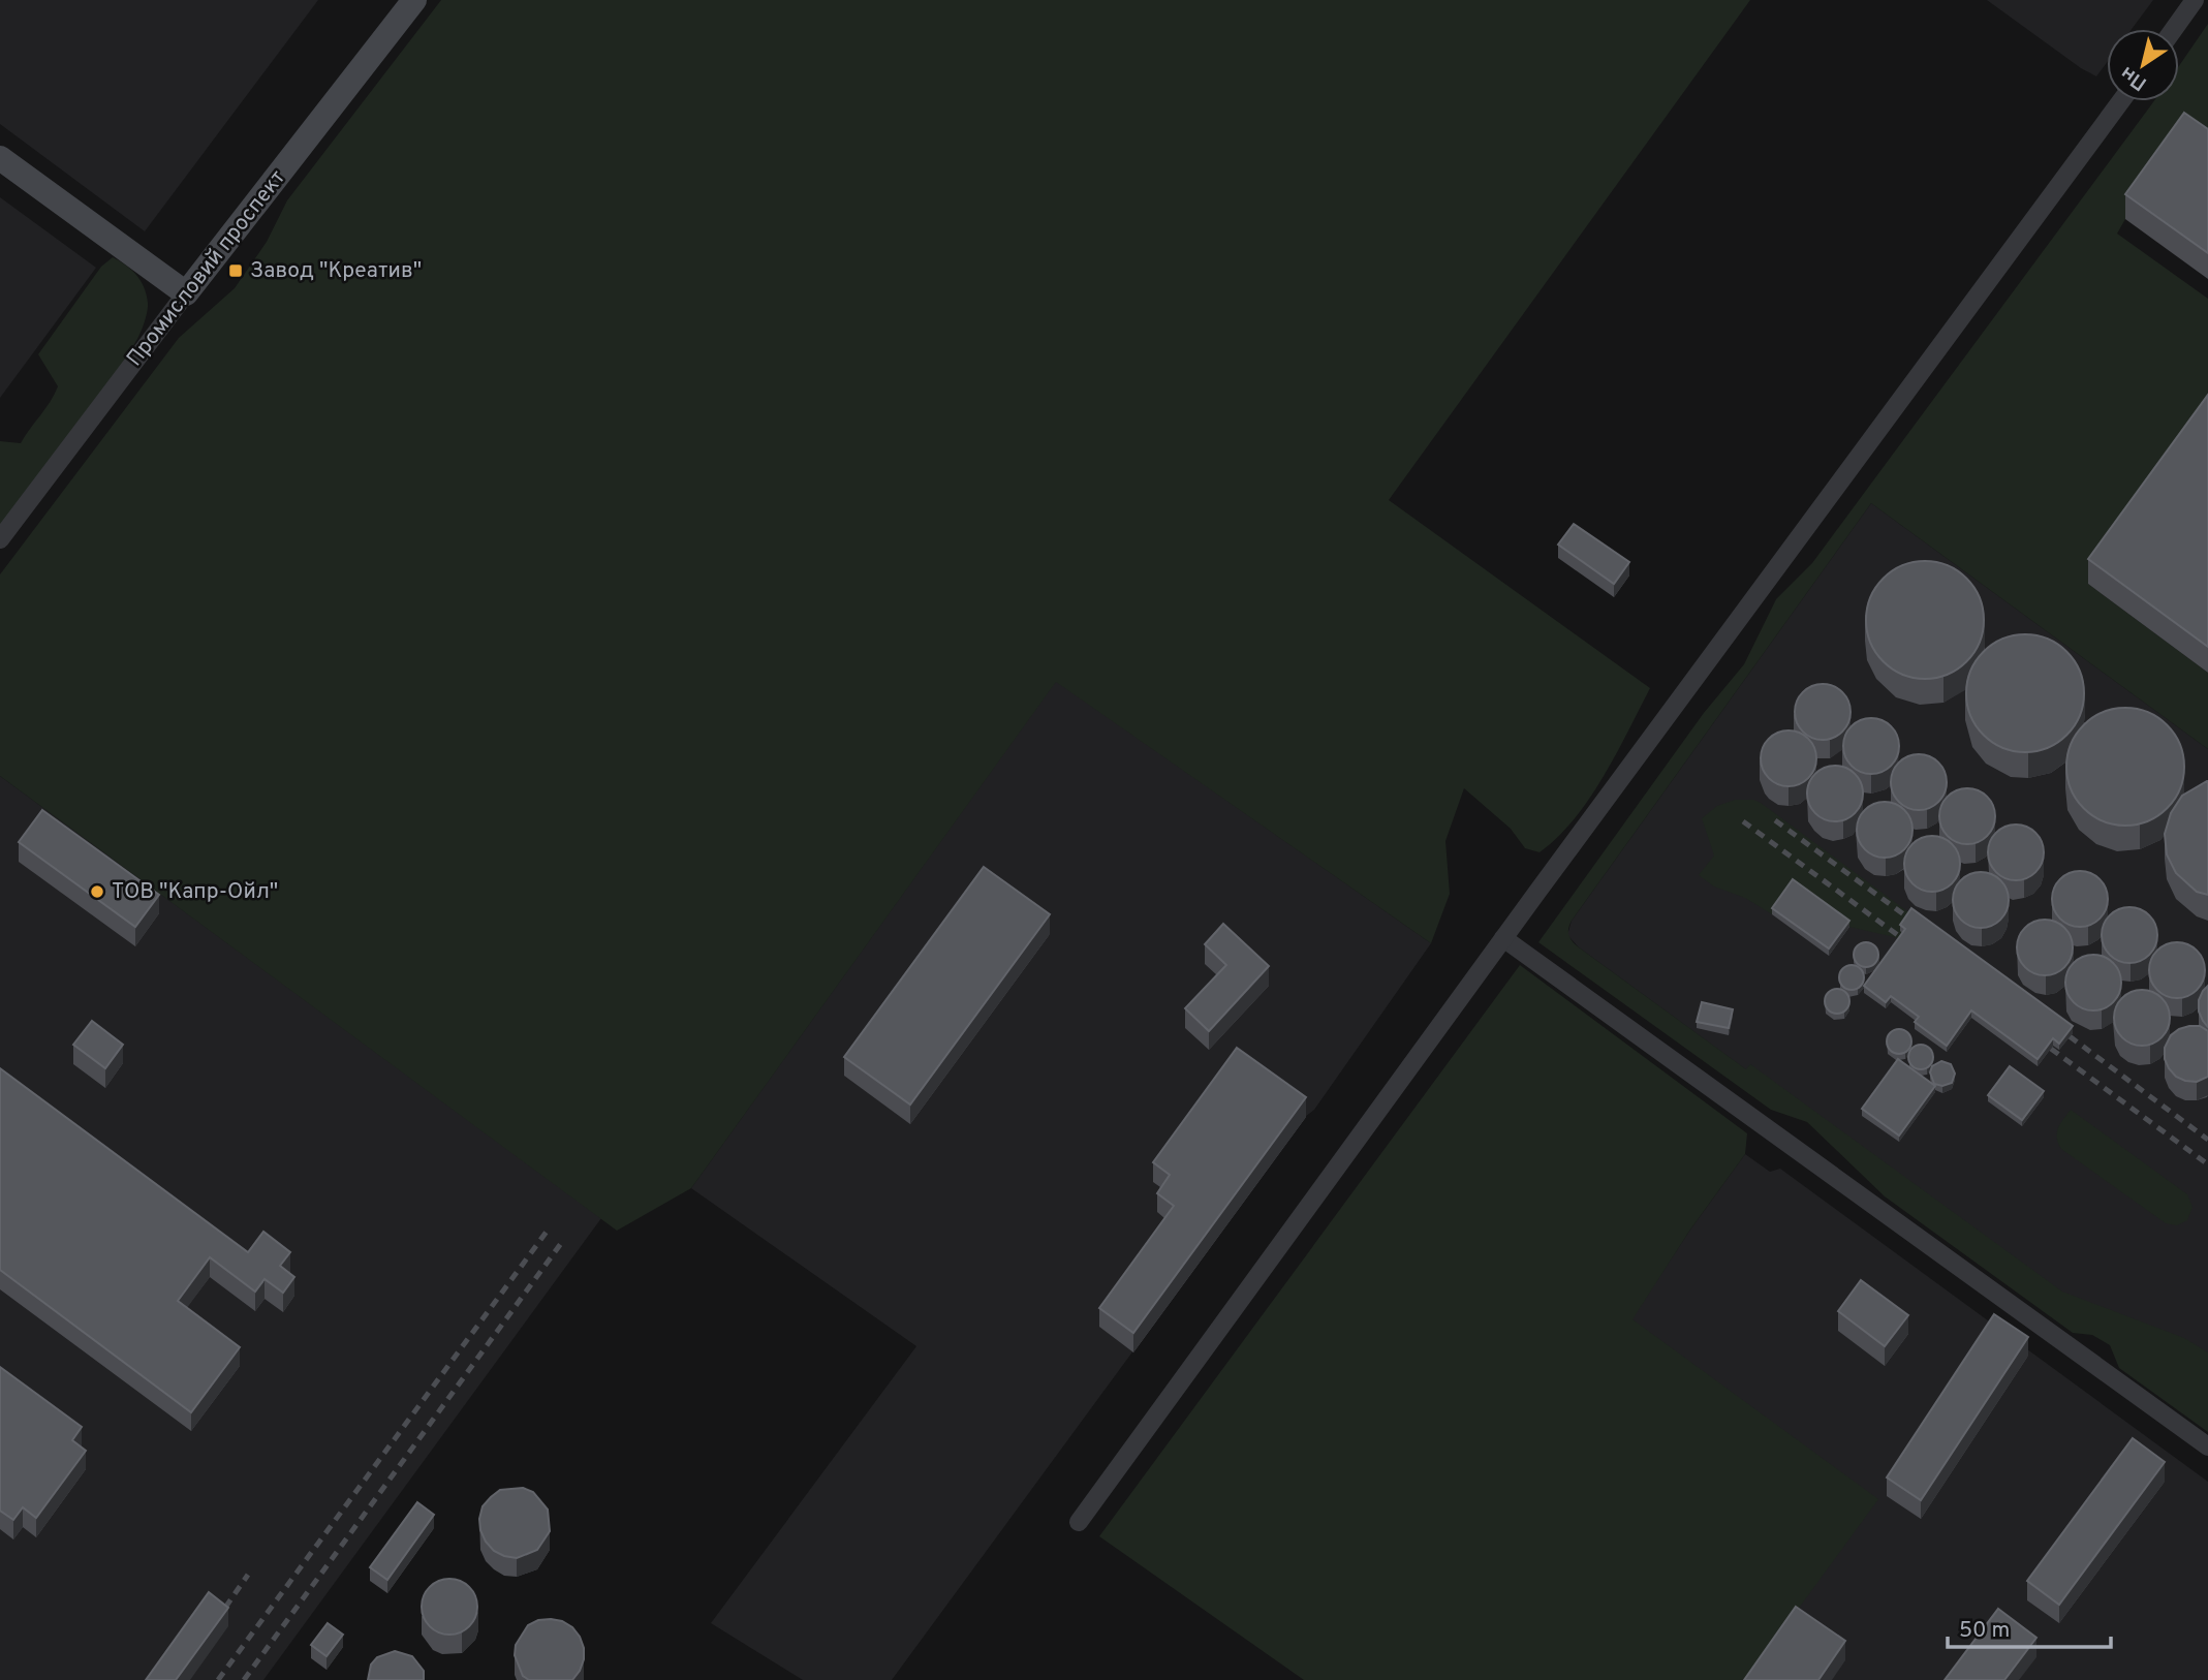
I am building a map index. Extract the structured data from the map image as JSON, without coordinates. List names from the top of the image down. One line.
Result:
{"streets":{"street":["Промисловий проспект"]},"places":{"transit":["Завод \"Креатив\""],"other":["ТОВ \"Капр-Ойл\""]},"scale_bar":"50 m","north":"bottom left"}
